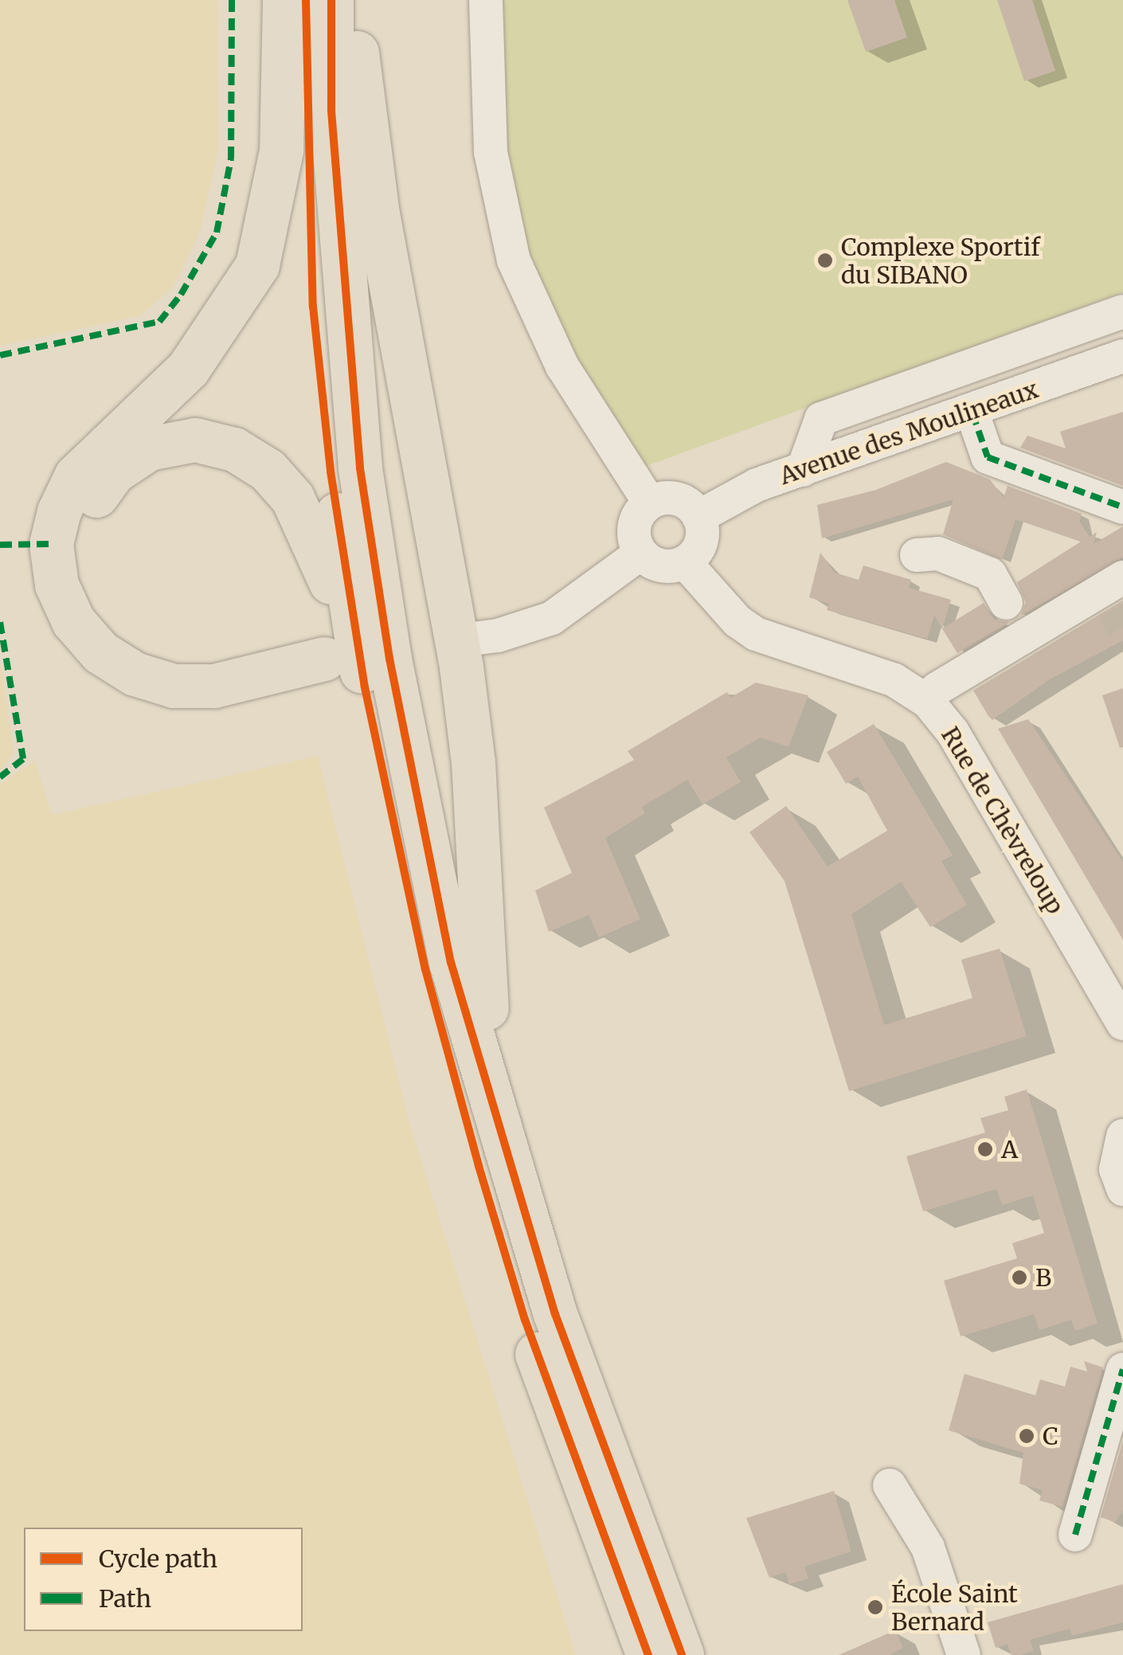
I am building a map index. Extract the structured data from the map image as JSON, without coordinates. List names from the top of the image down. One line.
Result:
{"streets":{"street":["Avenue des Moulineaux","Rue de Chèvreloup"]},"crossings":[["Avenue des Moulineaux","Rue de Chèvreloup"]],"places":["Complexe Sportif du SIBANO","A","B","C","École Saint Bernard"],"legend":["Cycle path","Path"]}
